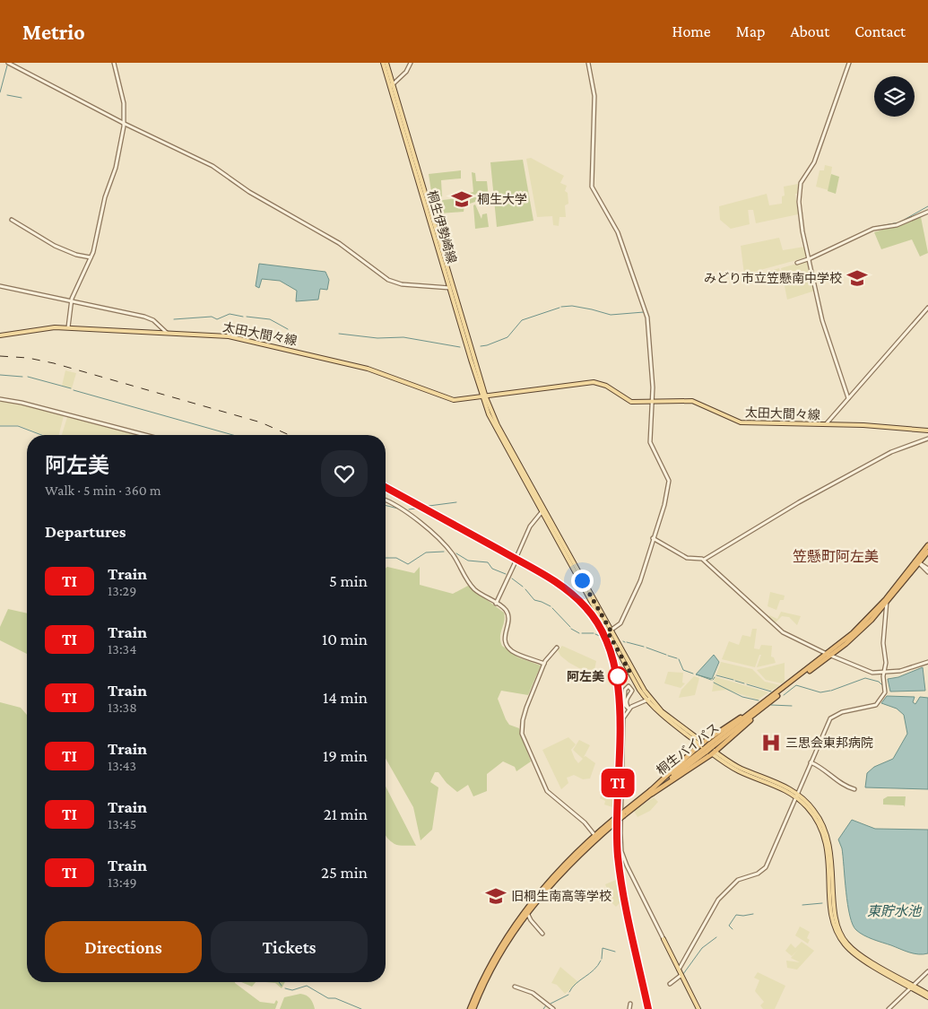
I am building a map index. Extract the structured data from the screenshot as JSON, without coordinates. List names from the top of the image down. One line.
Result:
{"streets":{"highway":["桐生バイパス"],"main road":["桐生伊勢崎線","太田大間々線"]},"crossings":[["桐生伊勢崎線","太田大間々線"]],"districts":["笠懸町阿左美"],"water":["東貯水池"],"places":{"school or university":["桐生大学","みどり市立笠懸南中学校","旧桐生南高等学校"],"other":["阿左美"],"hospital":["三思会東邦病院"]},"page":{"header":"Metrio","nav":["Home","Map","About","Contact"],"on_map":"TI","heading":[["阿左美","Walk · 5 min · 360 m"],"Departures"],"list":[{"mark":"TI","name":"Train","note":"13:29","value":"5 min"},{"mark":"TI","name":"Train","note":"13:34","value":"10 min"},{"mark":"TI","name":"Train","note":"13:38","value":"14 min"},{"mark":"TI","name":"Train","note":"13:43","value":"19 min"},{"mark":"TI","name":"Train","note":"13:45","value":"21 min"},{"mark":"TI","name":"Train","note":"13:49","value":"25 min"}],"buttons":["Directions","Tickets"]}}
